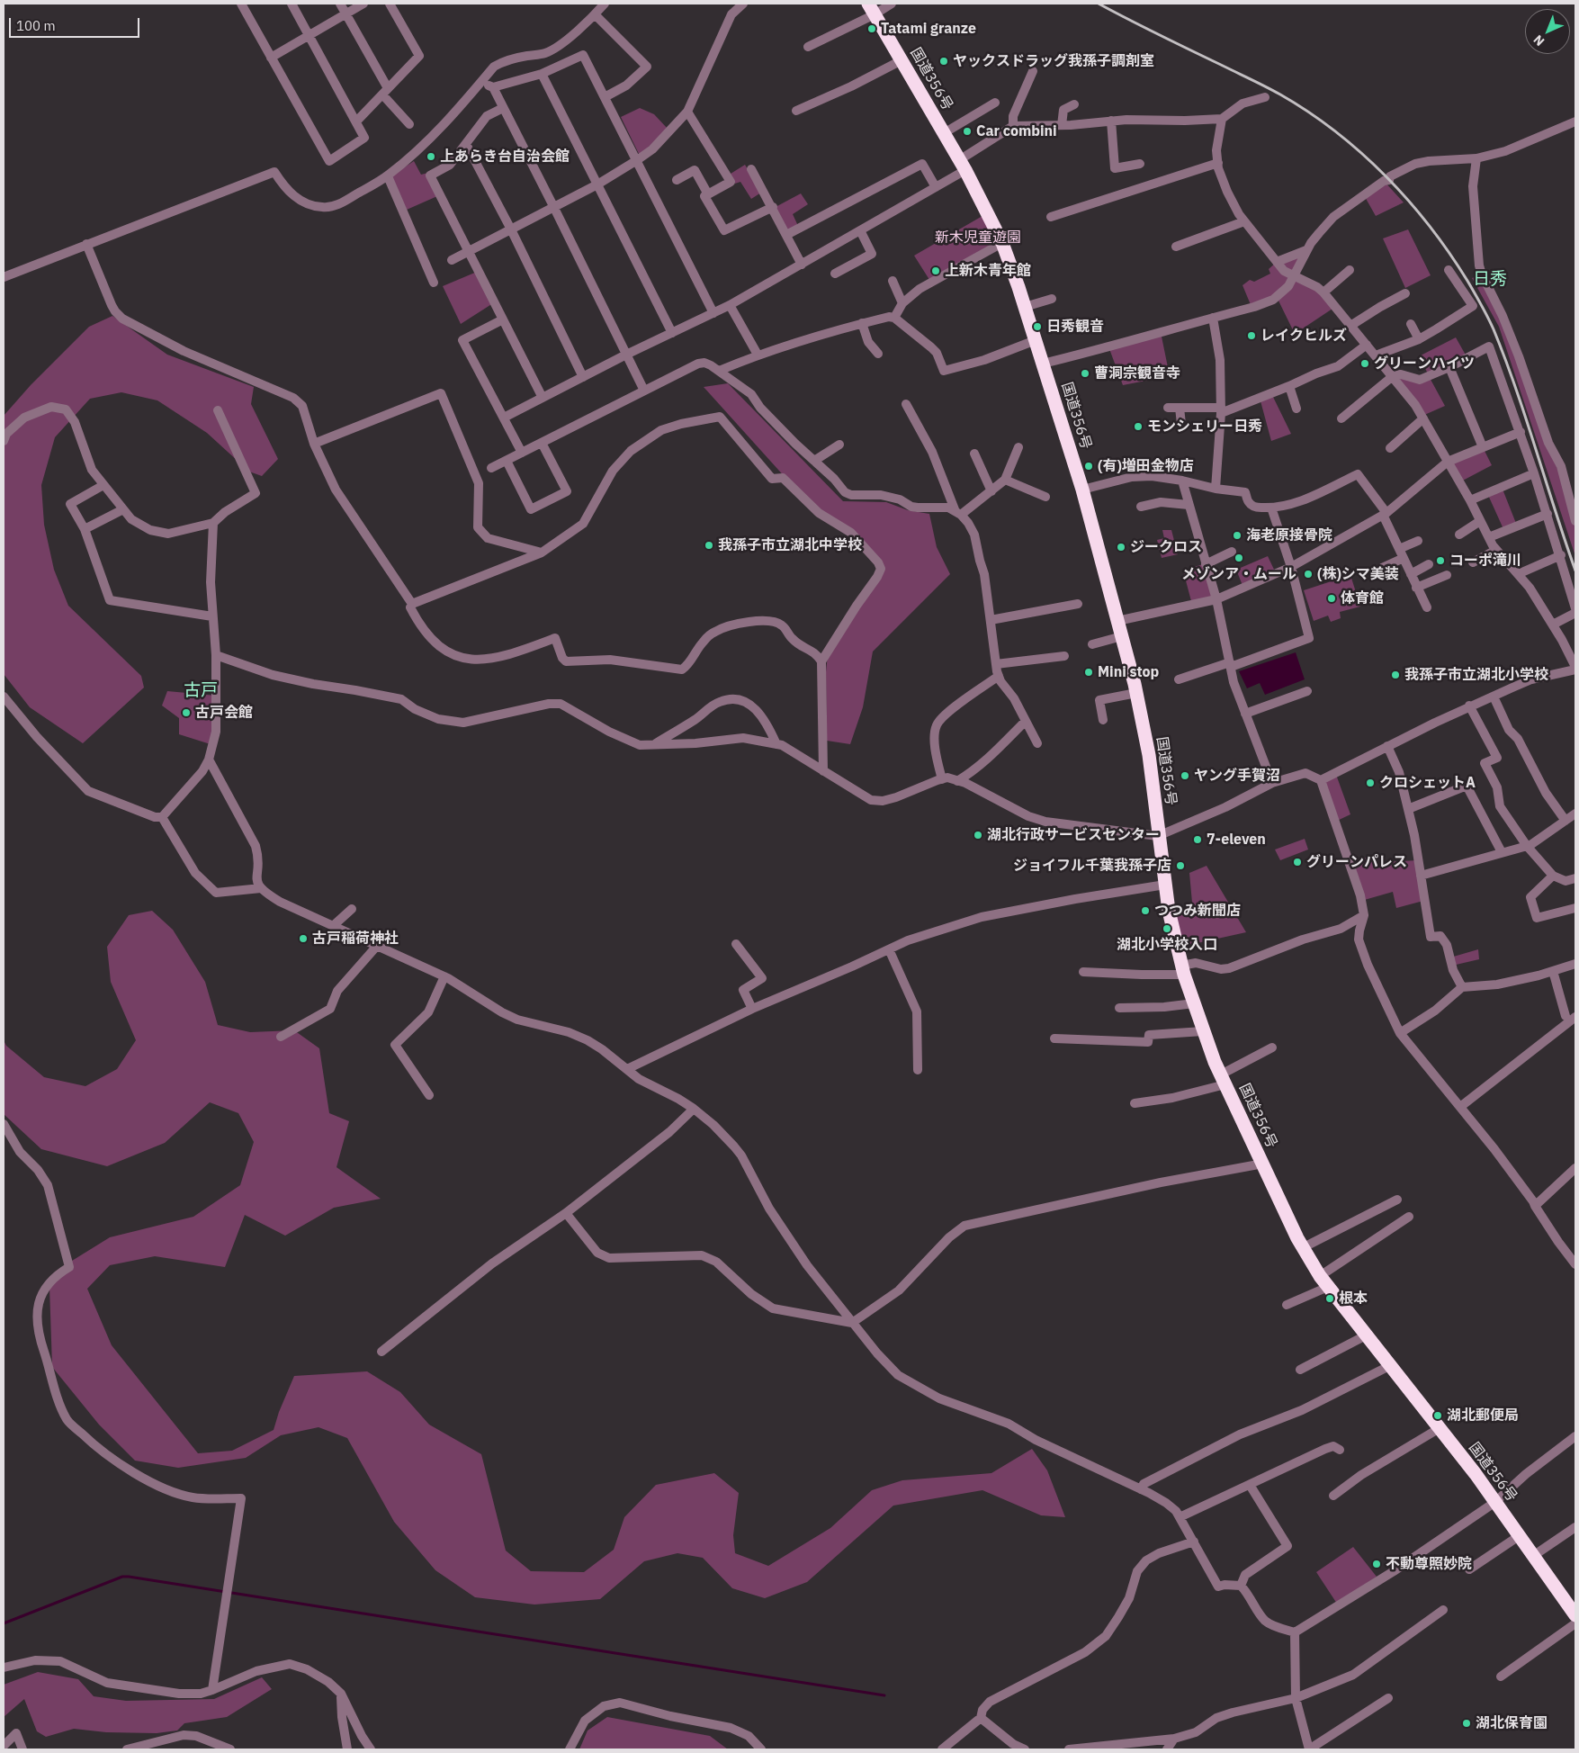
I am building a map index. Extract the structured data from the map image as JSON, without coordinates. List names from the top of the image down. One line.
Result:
{"streets":{"highway":["国道356号"]},"districts":["日秀","古戸"],"parks":["新木児童遊園"],"places":["Tatami granze","ヤックスドラッグ我孫子調剤室","Car combini","上あらき台自治会館","上新木青年館","日秀観音","レイクヒルズ","グリーンハイツ","曹洞宗観音寺","モンシェリー日秀","(有)増田金物店","海老原接骨院","我孫子市立湖北中学校","ジークロス","メゾンア・ムール","コーポ滝川","(株)シマ美装","体育館","Mini stop","我孫子市立湖北小学校","古戸会館","ヤング手賀沼","クロシェットA","湖北行政サービスセンター","7-eleven","グリーンパレス","ジョイフル千葉我孫子店","つつみ新聞店","湖北小学校入口","古戸稲荷神社","根本","湖北郵便局","不動尊照妙院","湖北保育園"],"scale_bar":"100 m","north":"bottom left"}
